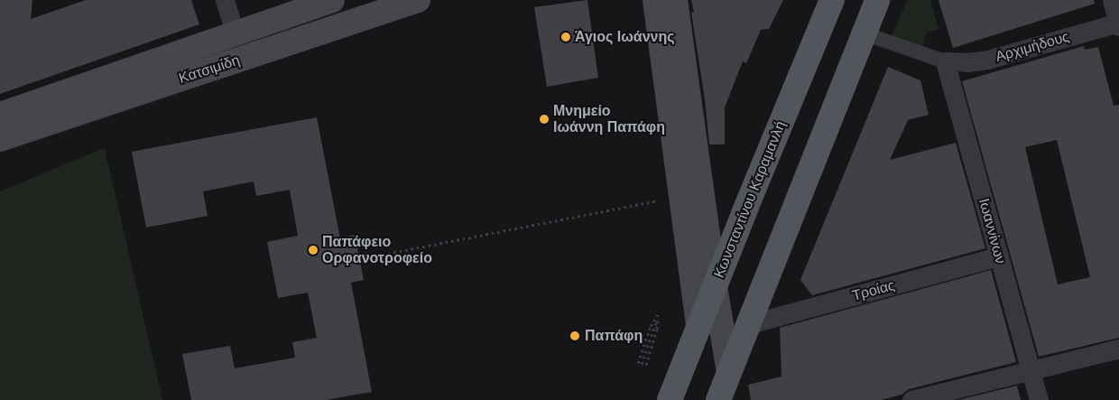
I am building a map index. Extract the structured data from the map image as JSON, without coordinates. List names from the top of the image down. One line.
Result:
{"streets":{"main road":["Κατσιμίδη","Κωνσταντίνου Καραμανλή"],"street":["Αρχιμήδους","Ιωαννίνων","Τροίας"]},"crossings":[["Αρχιμήδους","Ιωαννίνων"],["Ιωαννίνων","Τροίας"]],"places":["Άγιος Ιωάννης","Μνημείο Ιωάννη Παπάφη","Παπάφειο Ορφανοτροφείο","Παπάφη"]}
